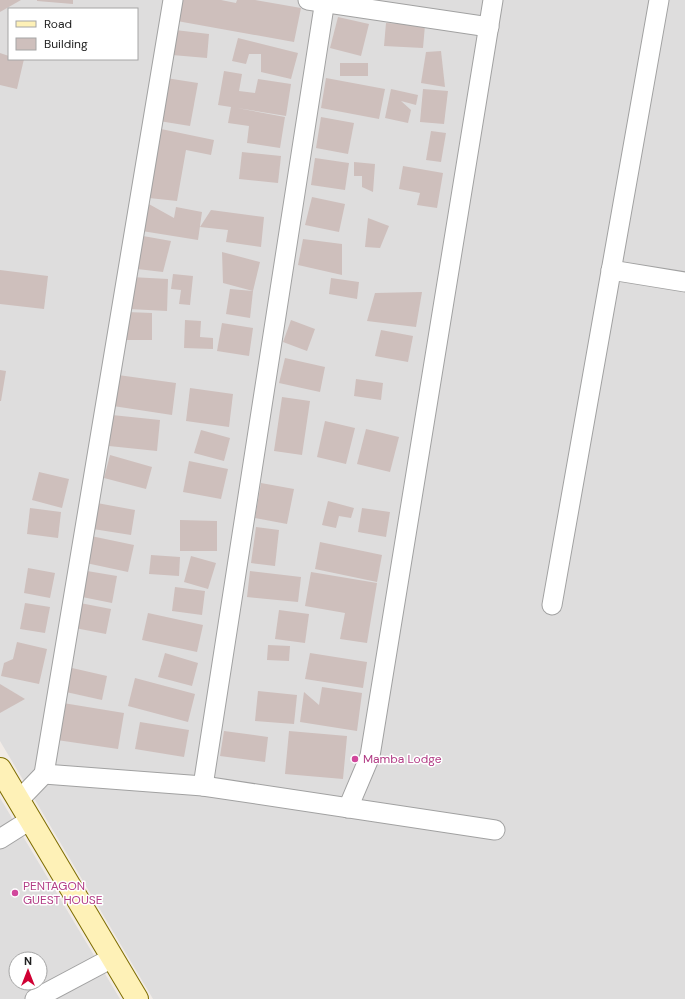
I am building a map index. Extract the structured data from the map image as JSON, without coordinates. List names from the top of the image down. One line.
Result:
{"places":["Mamba Lodge","PENTAGON GUEST HOUSE"],"legend":["Road","Building"],"north":"top"}
